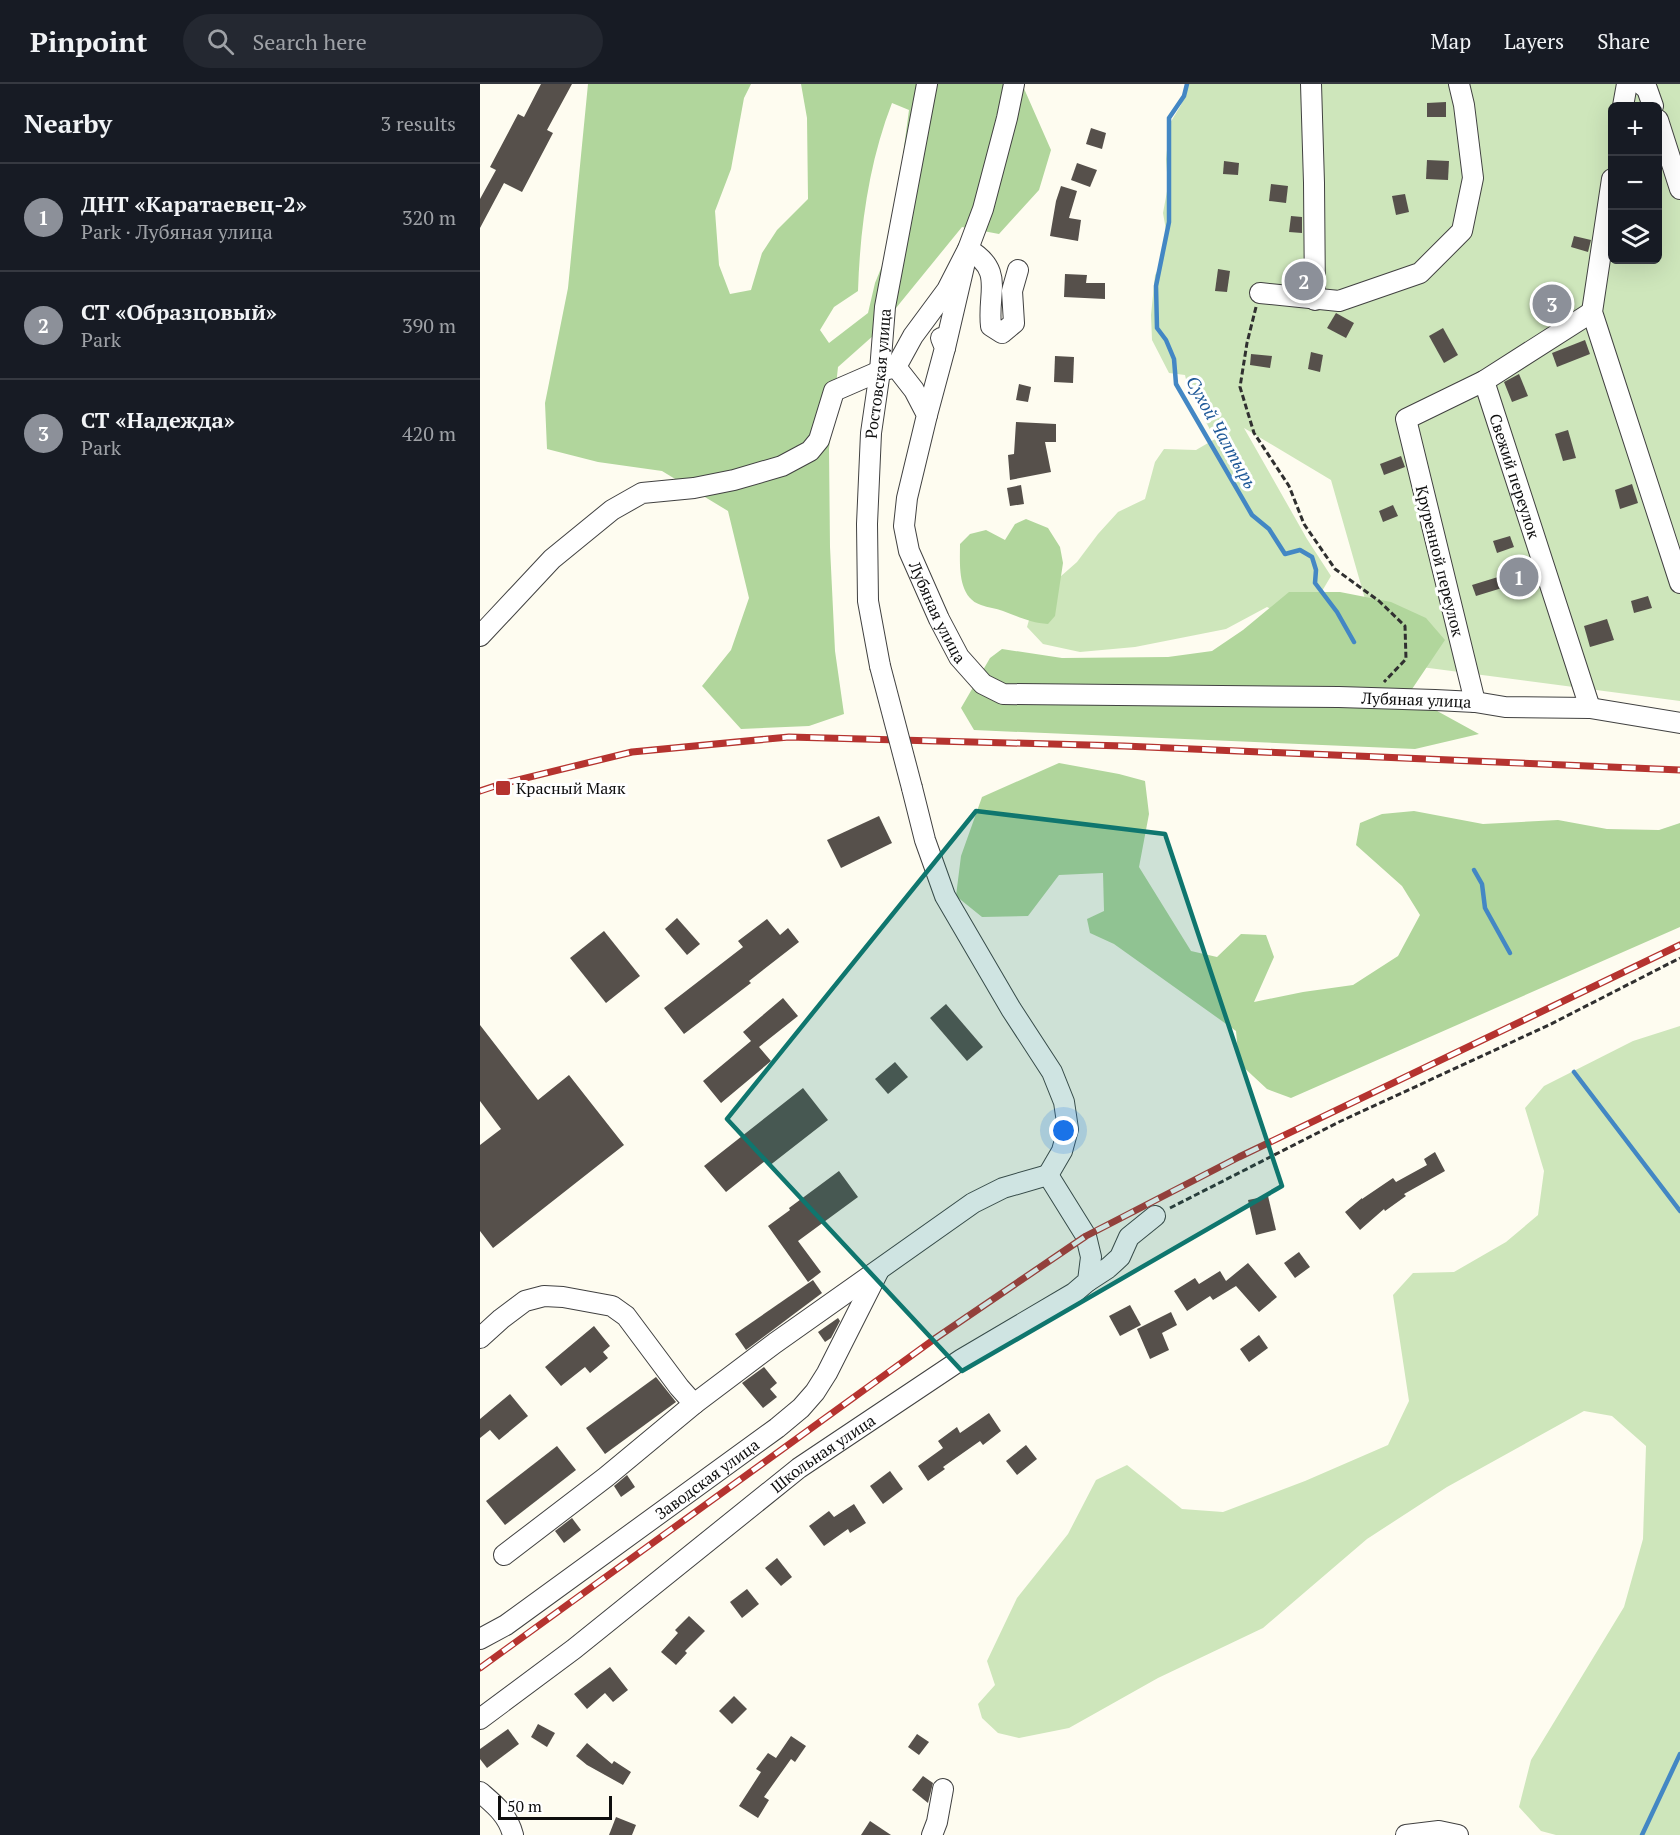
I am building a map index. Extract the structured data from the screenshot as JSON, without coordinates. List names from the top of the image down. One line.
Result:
{"streets":{"street":["Ростовская улица","Свежий переулок","Круренной переулок","Лубяная улица","Школьная улица","Заводская улица"]},"crossings":[["Ростовская улица","Лубяная улица"],["Ростовская улица","Заводская улица"],["Свежий переулок","Круренной переулок"],["Свежий переулок","Лубяная улица"],["Круренной переулок","Лубяная улица"]],"water":["Сухой Чалтырь"],"places":{"transit":["Красный Маяк"]},"scale_bar":"50 m","page":{"header":"Pinpoint","search":"Search here","nav":["Map","Layers","Share"],"heading":["Nearby","3 results"],"map_buttons":["+","−"],"list":[{"mark":"1","name":"ДНТ «Каратаевец-2»","note":"Park · Лубяная улица","value":"320 m"},{"mark":"2","name":"СТ «Образцовый»","note":"Park","value":"390 m"},{"mark":"3","name":"СТ «Надежда»","note":"Park","value":"420 m"}],"pins":["2","3","1"],"scale":"50 m"}}
